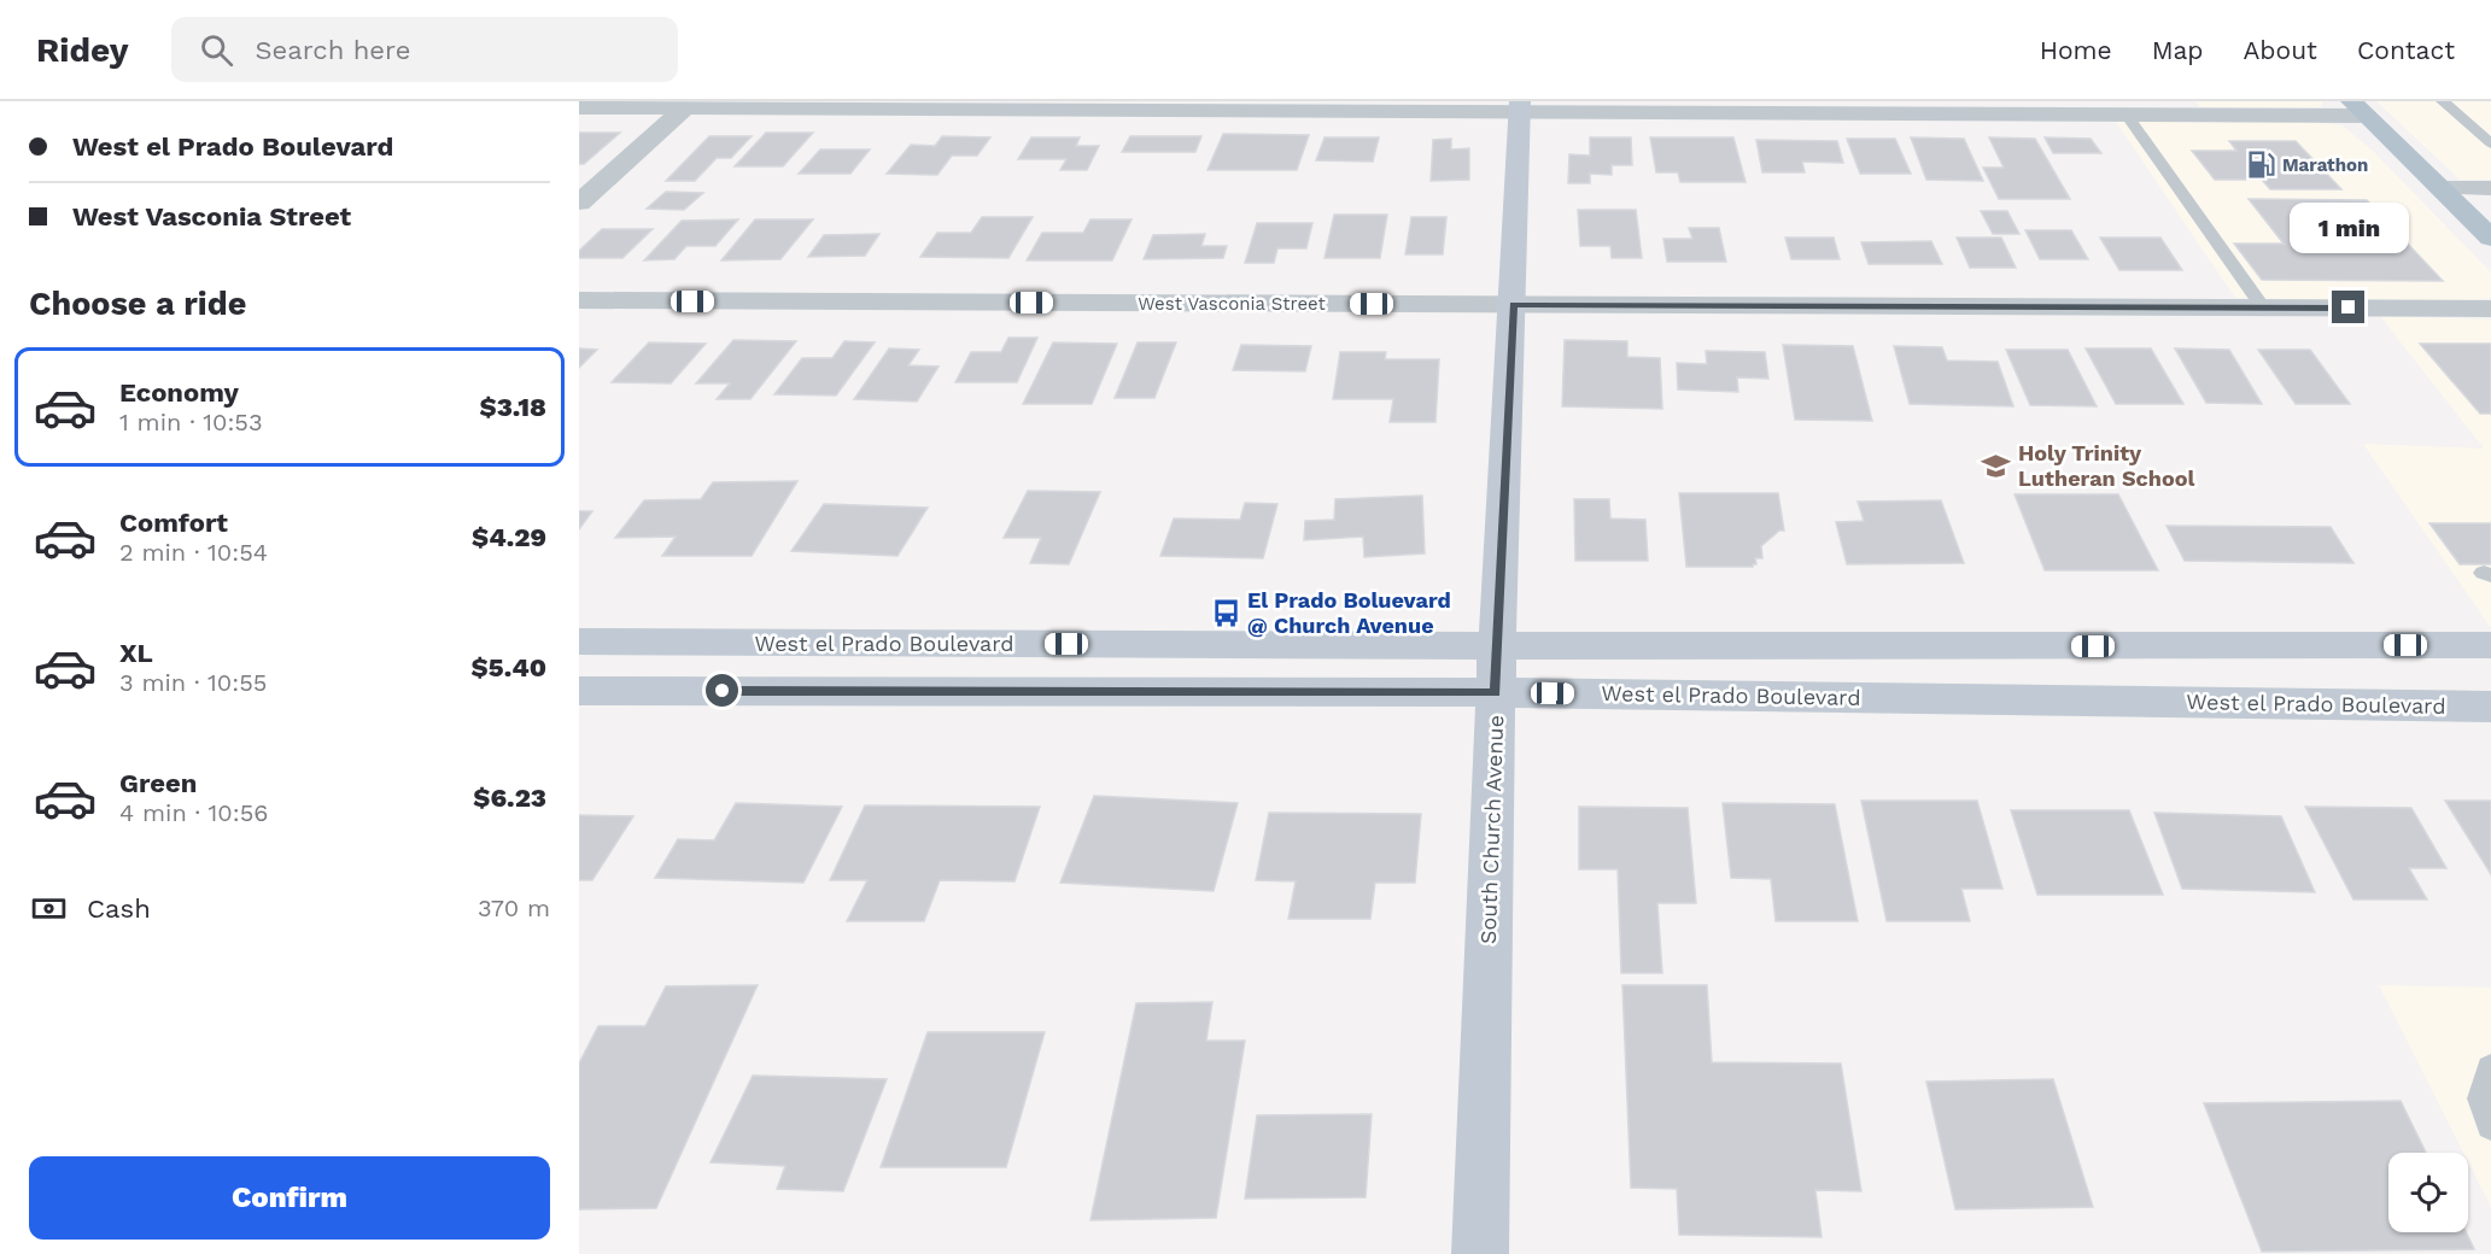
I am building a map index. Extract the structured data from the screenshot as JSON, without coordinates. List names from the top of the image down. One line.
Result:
{"streets":{"street":["West Vasconia Street","West el Prado Boulevard","South Church Avenue"]},"crossings":[["West Vasconia Street","South Church Avenue"],["West el Prado Boulevard","South Church Avenue"]],"places":{"fuel station":["Marathon"],"school or university":["Holy Trinity Lutheran School"],"bus stop":["El Prado Boluevard @ Church Avenue"]},"page":{"header":"Ridey","search":"Search here","nav":["Home","Map","About","Contact"],"banner":["West el Prado Boulevard","West Vasconia Street"],"bubble":"1 min","heading":"Choose a ride","list":[{"name":"Economy","note":"1 min · 10:53","value":"$3.18"},{"name":"Comfort","note":"2 min · 10:54","value":"$4.29"},{"name":"XL","note":"3 min · 10:55","value":"$5.40"},{"name":"Green","note":"4 min · 10:56","value":"$6.23"}],"pay":["Cash","370 m"],"buttons":"Confirm"}}
